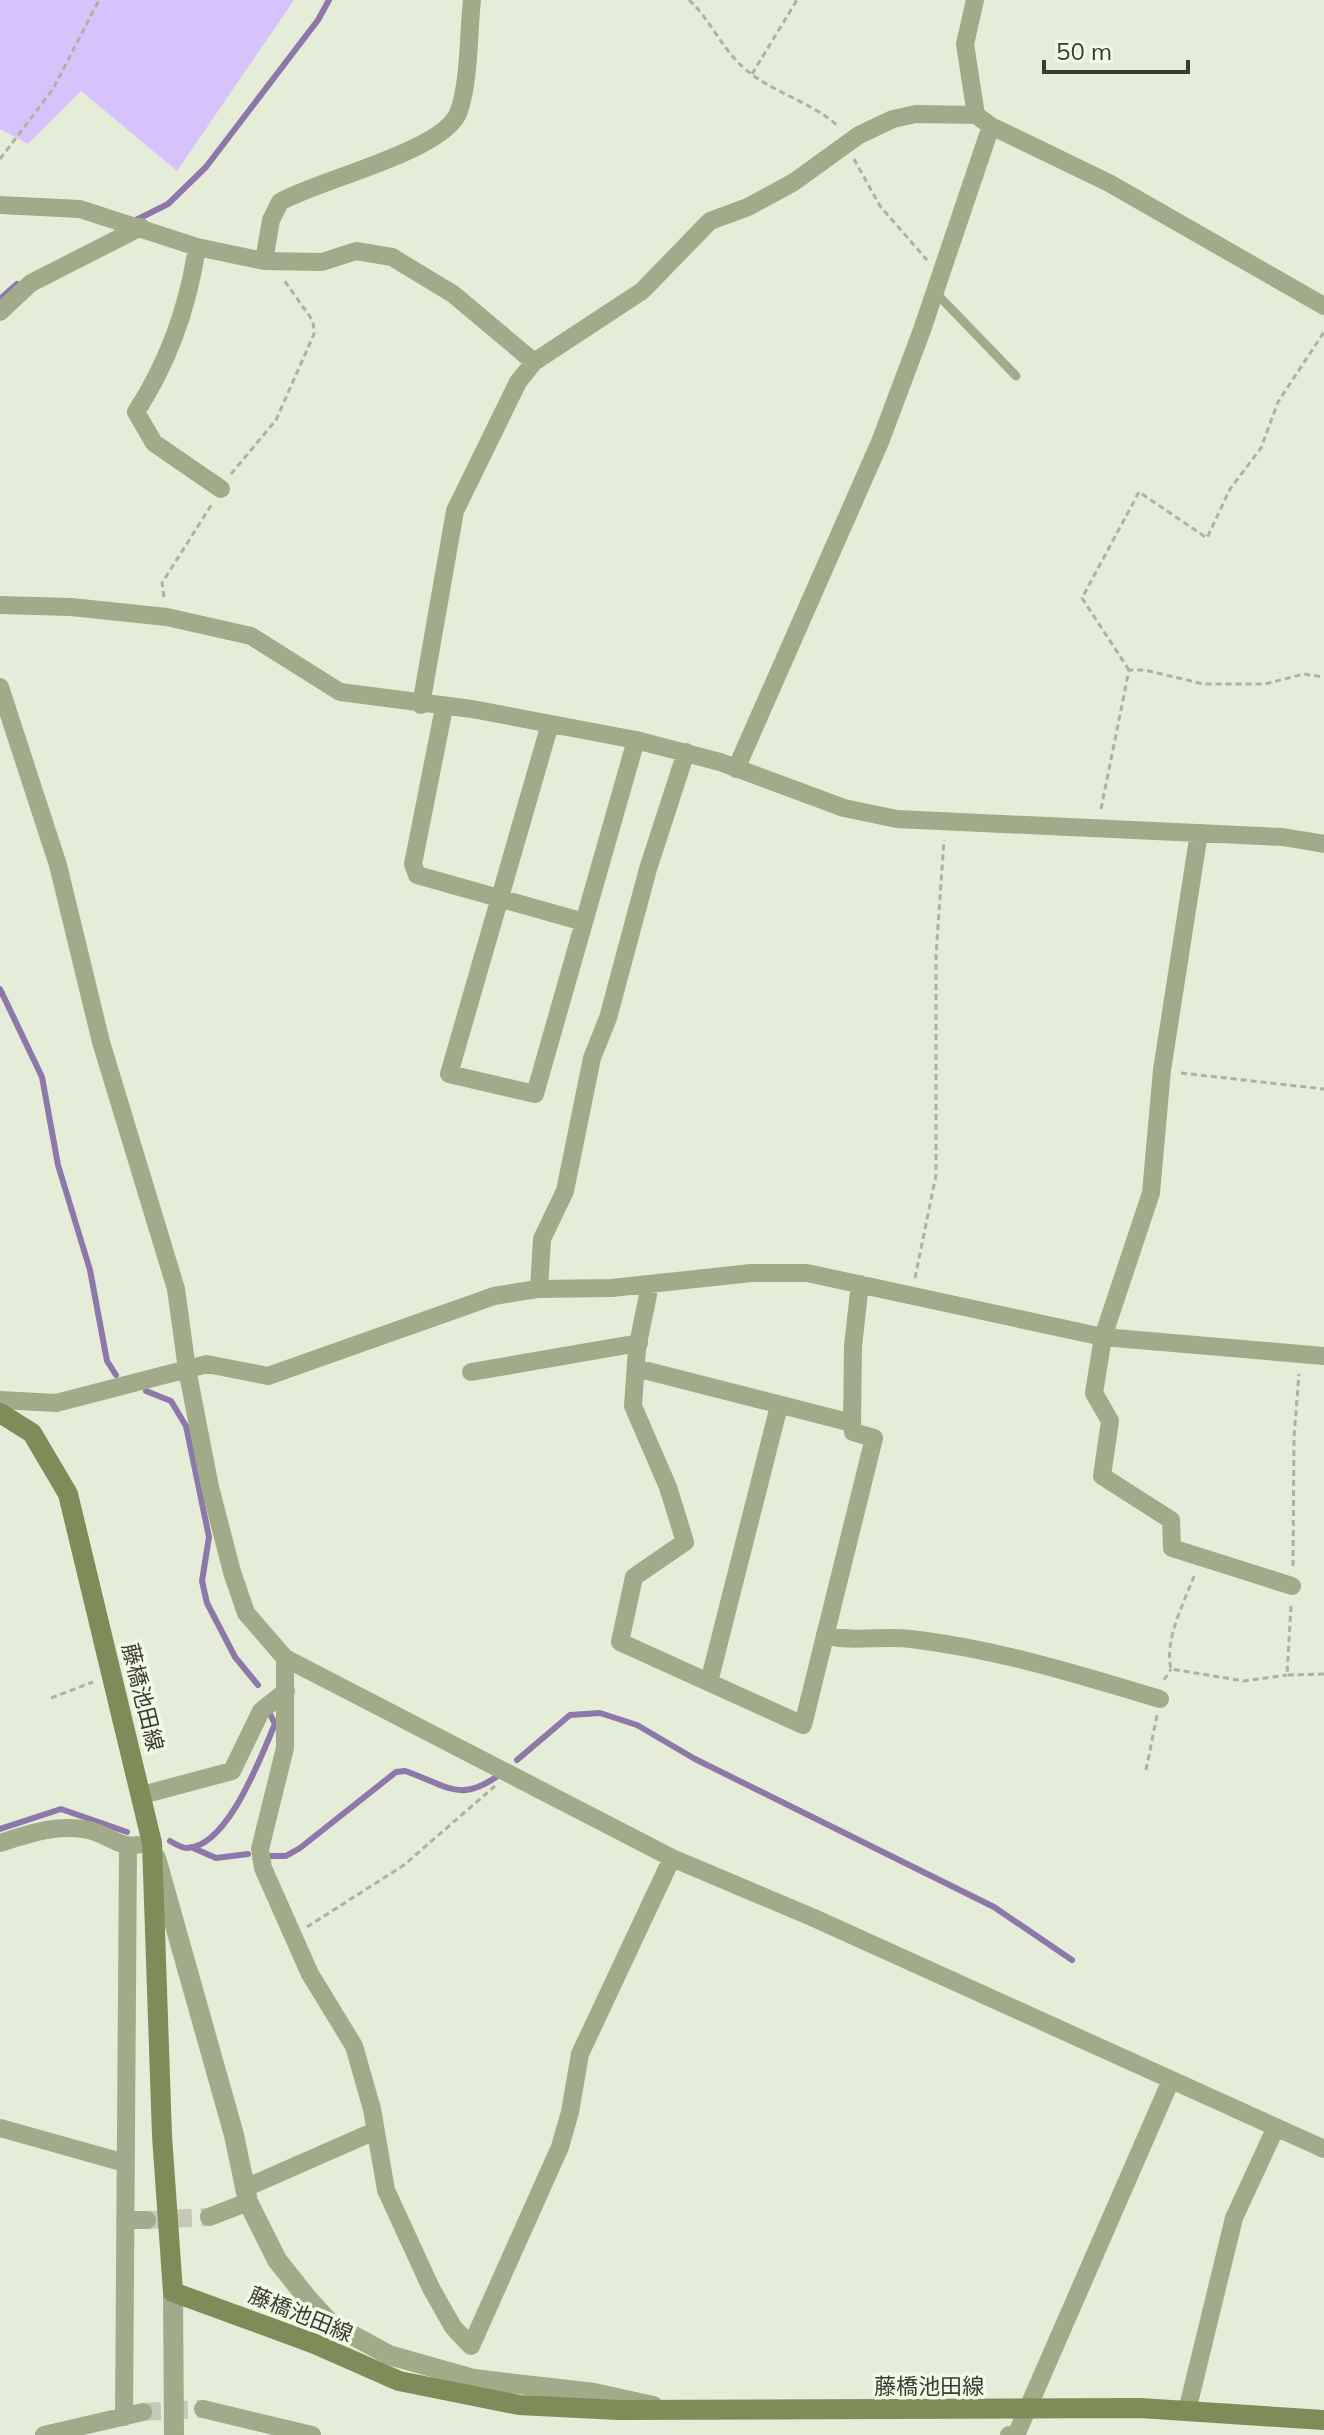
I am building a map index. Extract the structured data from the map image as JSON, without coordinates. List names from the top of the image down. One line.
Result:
{"streets":{"main road":["藤橋池田線"]},"scale_bar":"50 m"}
